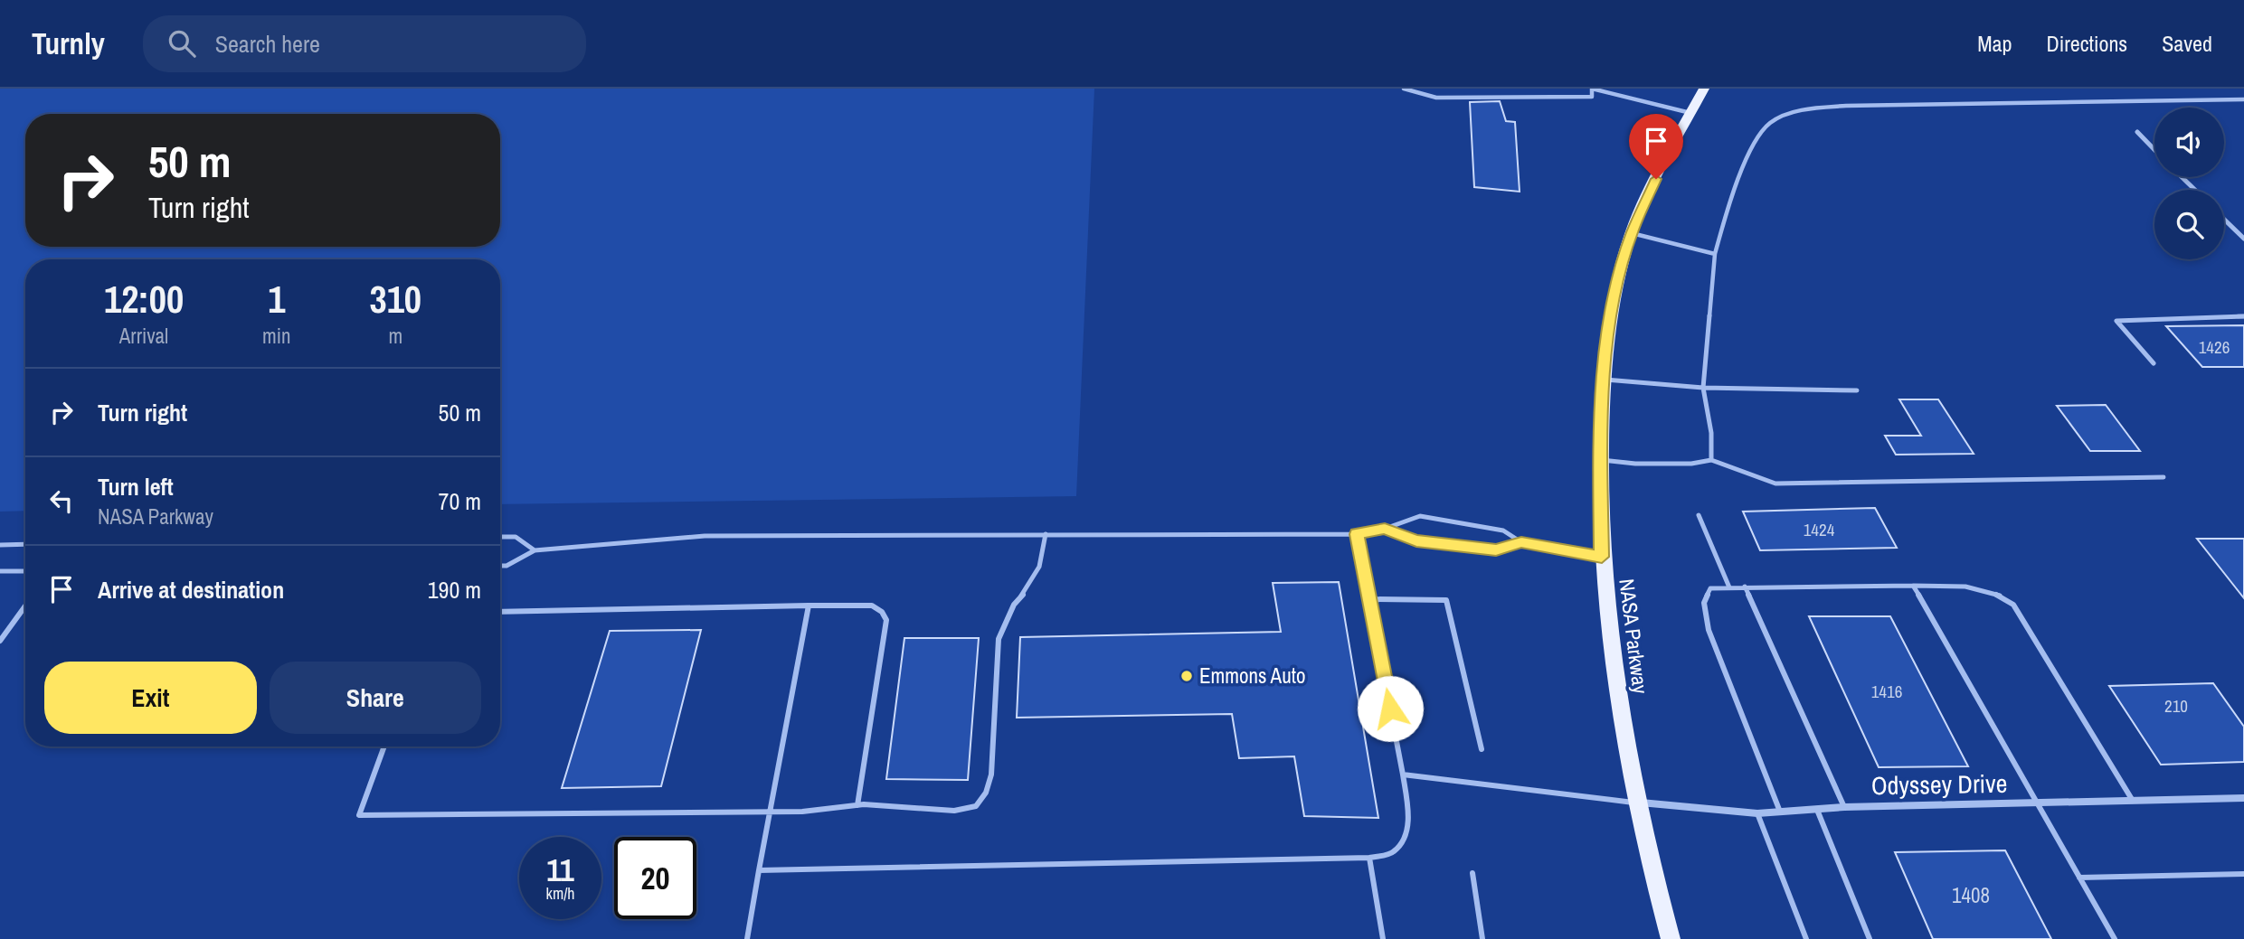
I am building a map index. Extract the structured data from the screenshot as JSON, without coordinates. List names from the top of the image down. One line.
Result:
{"streets":{"main road":["NASA Parkway"],"street":["Odyssey Drive"]},"crossings":[["NASA Parkway","Odyssey Drive"]],"places":["Emmons Auto"],"house_numbers":["1426","1424","1416","210","1408"],"page":{"header":"Turnly","search":"Search here","nav":["Map","Directions","Saved"],"turn":["50 m","Turn right"],"eta":["12:00","Arrival","1","min","310","m"],"list":[{"name":"Turn right","value":"50 m"},{"name":"Turn left","note":"NASA Parkway","value":"70 m"},{"name":"Arrive at destination","value":"190 m"}],"buttons":["Exit","Share"],"speed":"11 km/h","limit":"20"}}
